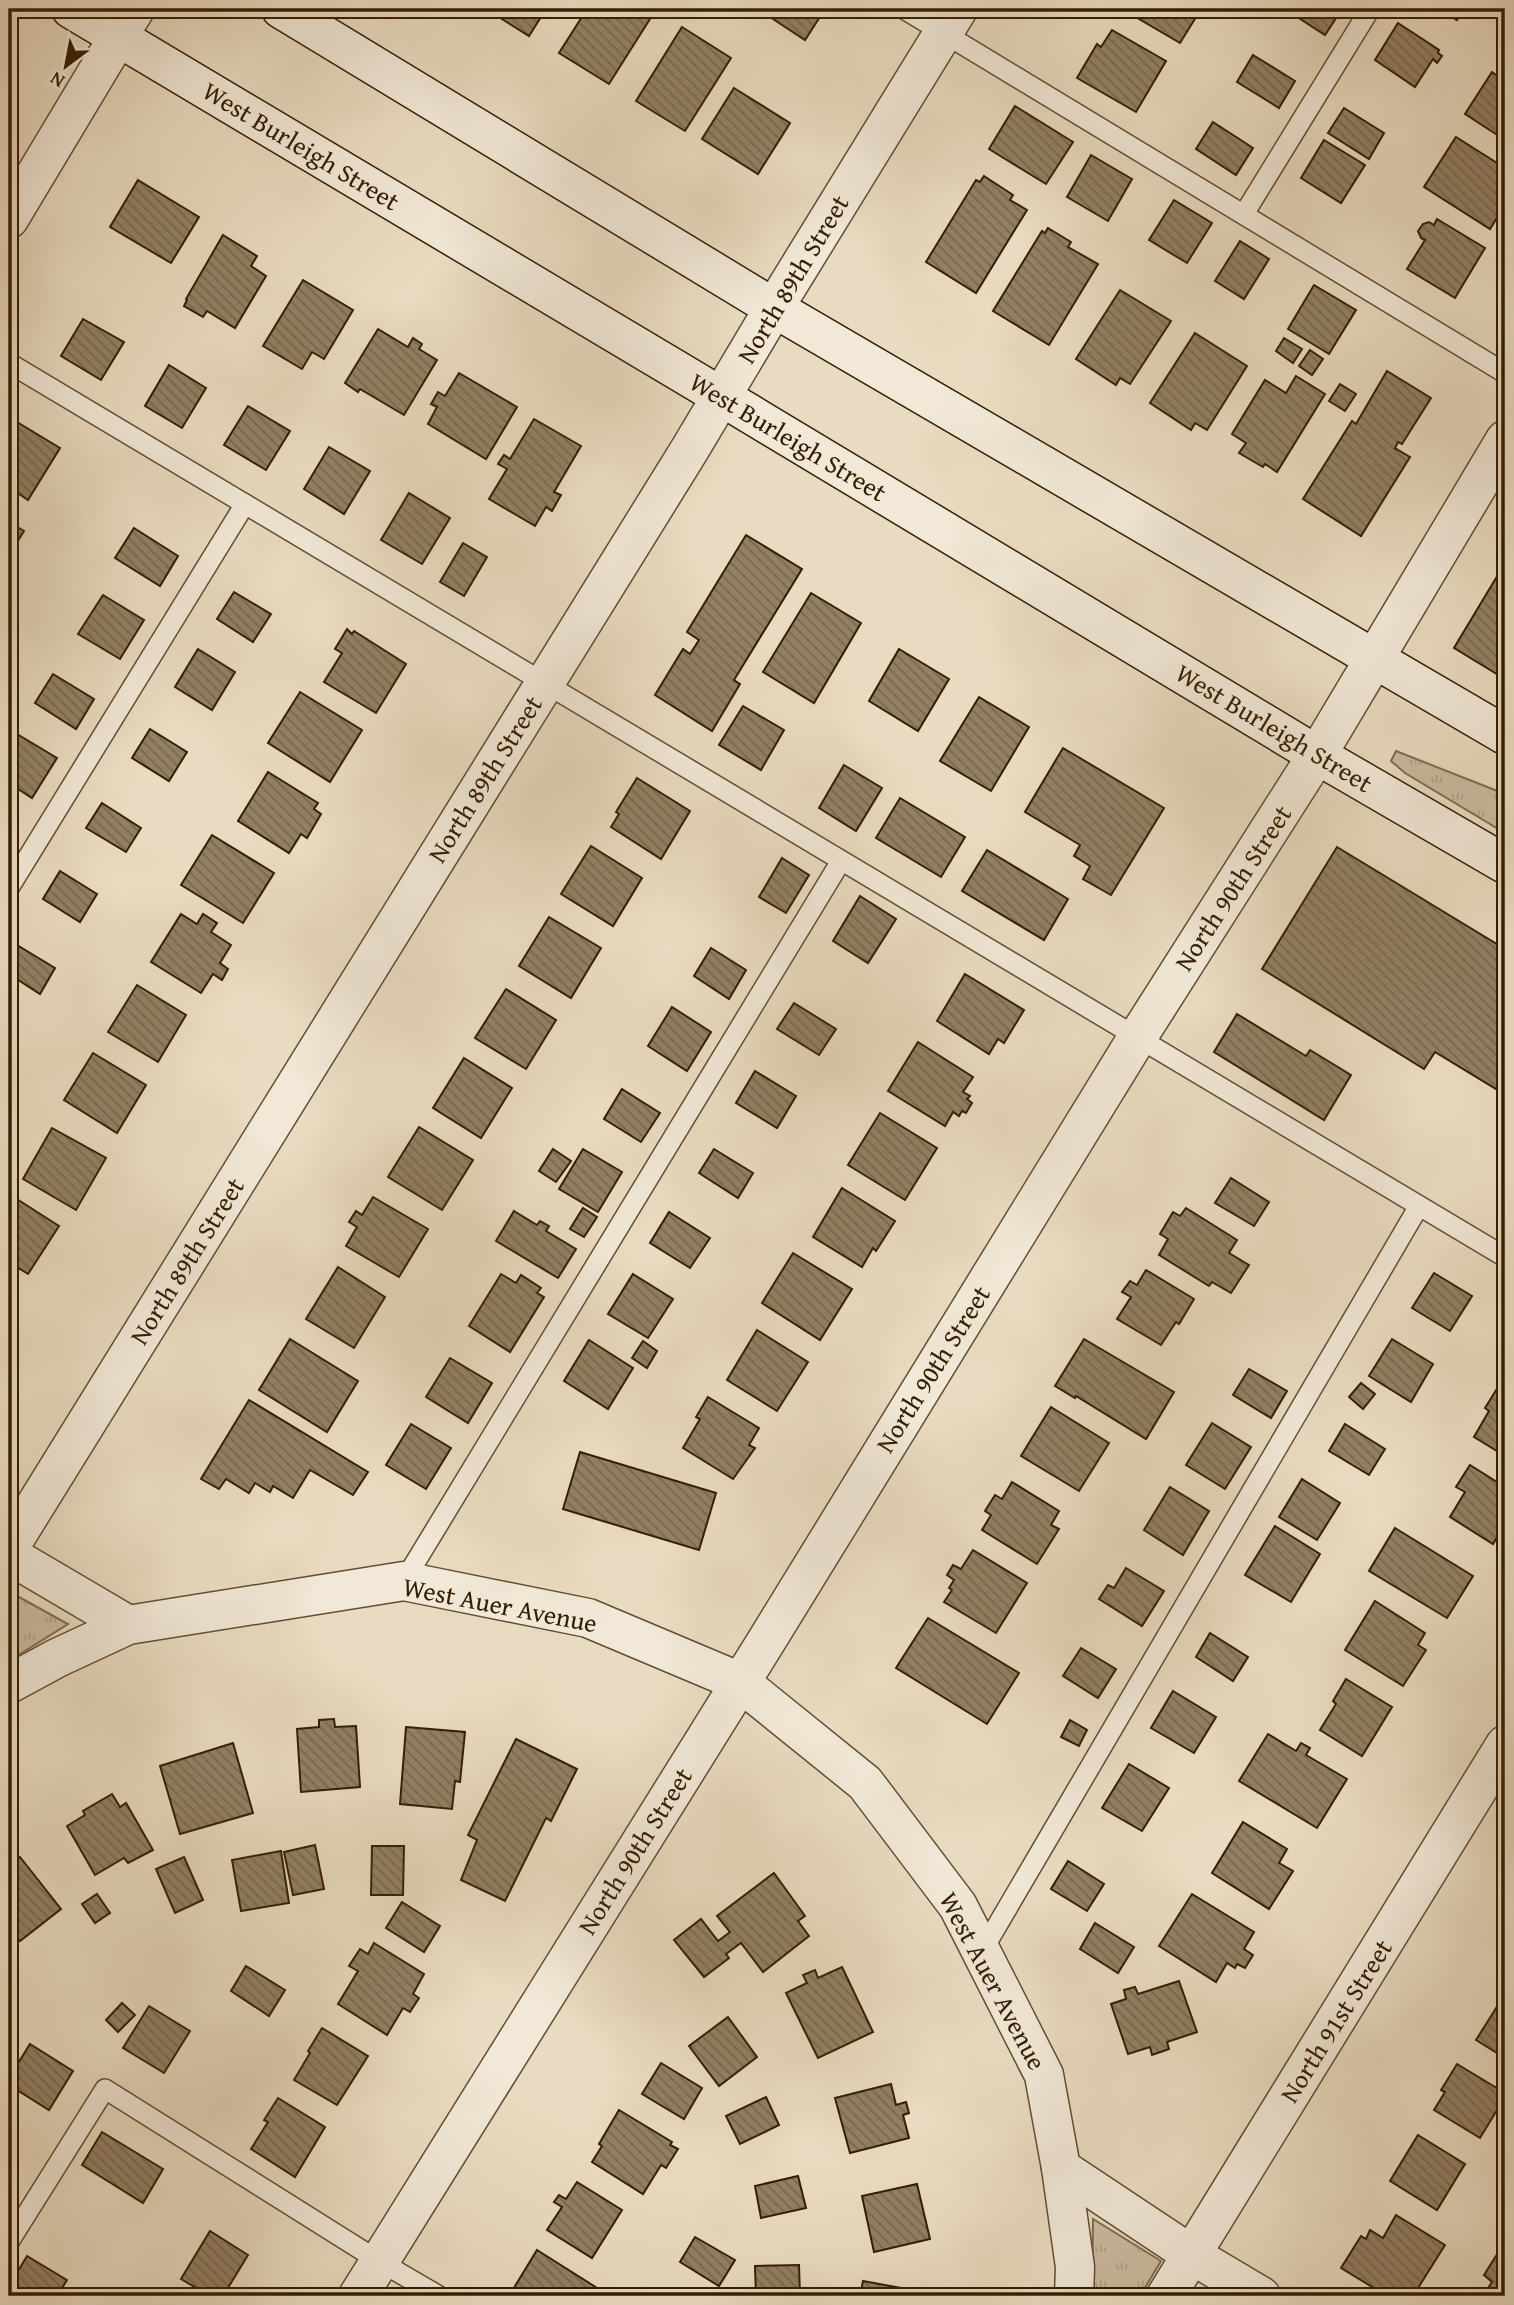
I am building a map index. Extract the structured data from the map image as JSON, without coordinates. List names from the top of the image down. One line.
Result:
{"streets":{"street":["West Burleigh Street","North 89th Street","North 90th Street","West Auer Avenue","North 91st Street"]},"crossings":[["West Burleigh Street","North 89th Street"],["West Burleigh Street","North 90th Street"],["North 90th Street","West Auer Avenue"]],"north":"bottom left"}
